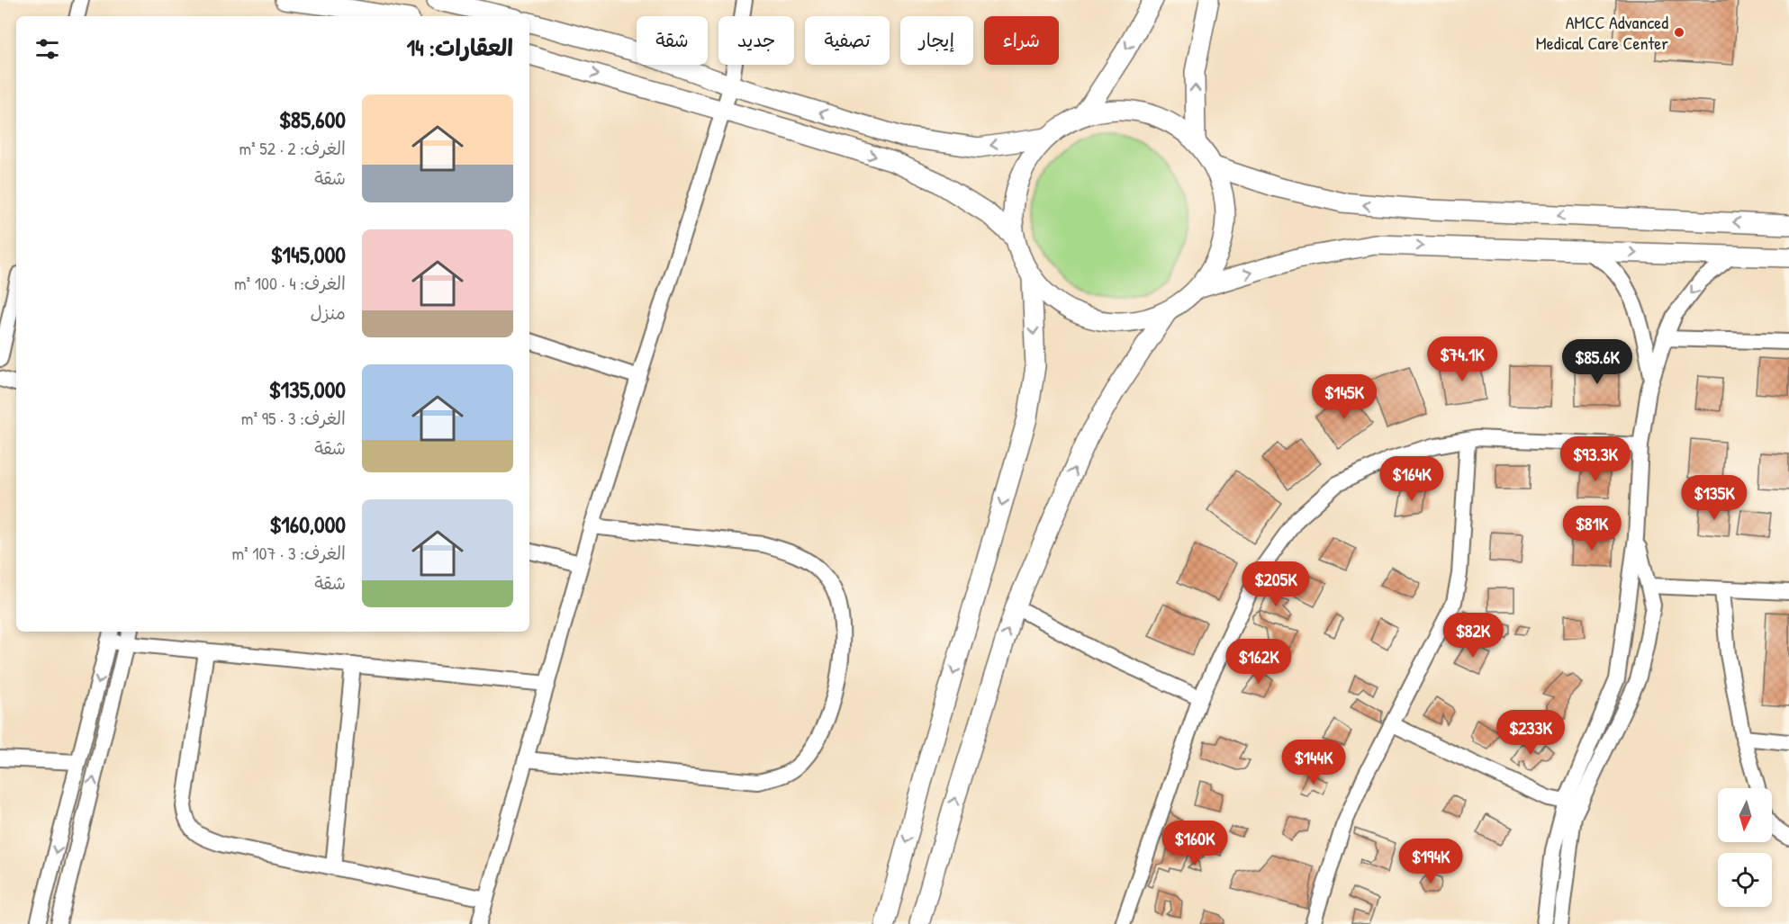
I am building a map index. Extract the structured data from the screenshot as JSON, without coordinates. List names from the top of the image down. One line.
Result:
{"places":["AMCC Advanced Medical Care Center"],"north":"bottom","page":{"chip":["شراء","إيجار","تصفية","جديد","شقة"],"heading":"العقارات: 14","list":[{"name":"$85,600","note":"الغرف: 2 · 52 m² · شقة"},{"name":"$145,000","note":"الغرف: 4 · 100 m² · منزل"},{"name":"$135,000","note":"الغرف: 3 · 95 m² · شقة"},{"name":"$160,000","note":"الغرف: 3 · 107 m² · شقة"}],"price":["$74.1K","$85.6K","$145K","$93.3K","$164K","$135K","$81K","$205K","$82K","$162K","$233K","$144K","$160K","$194K"]}}
